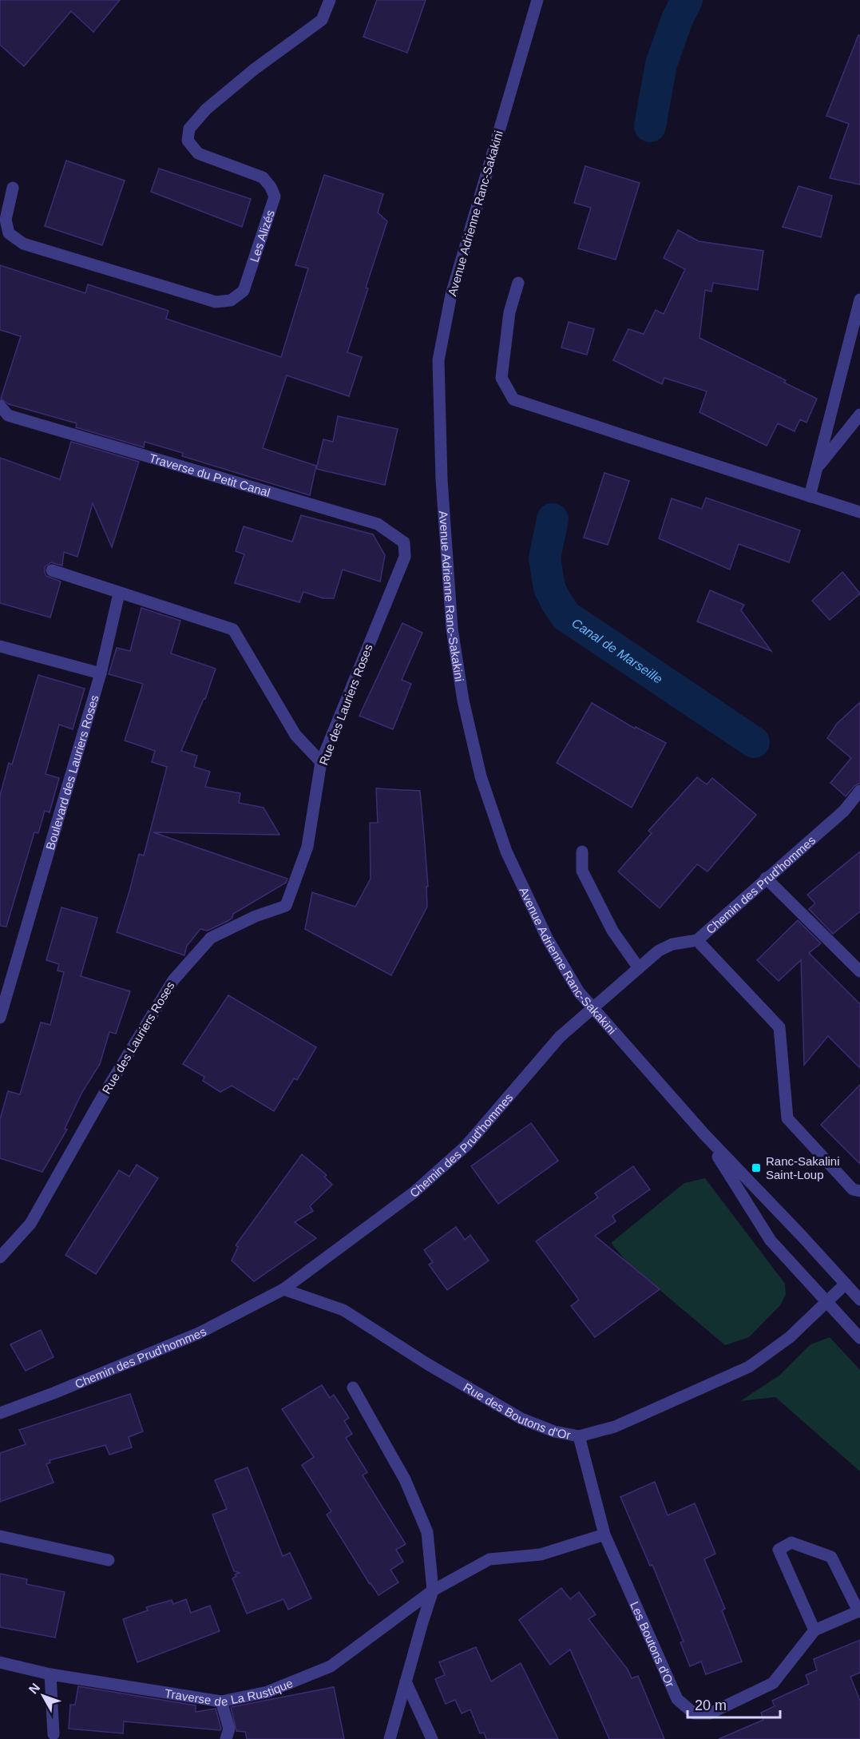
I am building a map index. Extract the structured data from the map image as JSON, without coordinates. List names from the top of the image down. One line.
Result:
{"streets":{"street":["Avenue Adrienne Ranc-Sakakini","Les Alizés","Traverse du Petit Canal","Rue des Lauriers Roses","Boulevard des Lauriers Roses","Chemin des Prud'hommes","Rue des Boutons d'Or","Les Boutons d'Or","Traverse de La Rustique"]},"crossings":[["Avenue Adrienne Ranc-Sakakini","Rue des Boutons d'Or"],["Traverse du Petit Canal","Rue des Lauriers Roses"],["Chemin des Prud'hommes","Rue des Boutons d'Or"],["Rue des Boutons d'Or","Les Boutons d'Or"],["Les Boutons d'Or","Traverse de La Rustique"]],"water":["Canal de Marseille"],"places":{"transit":["Ranc-Sakalini Saint-Loup"]},"scale_bar":"20 m","north":"top left"}
